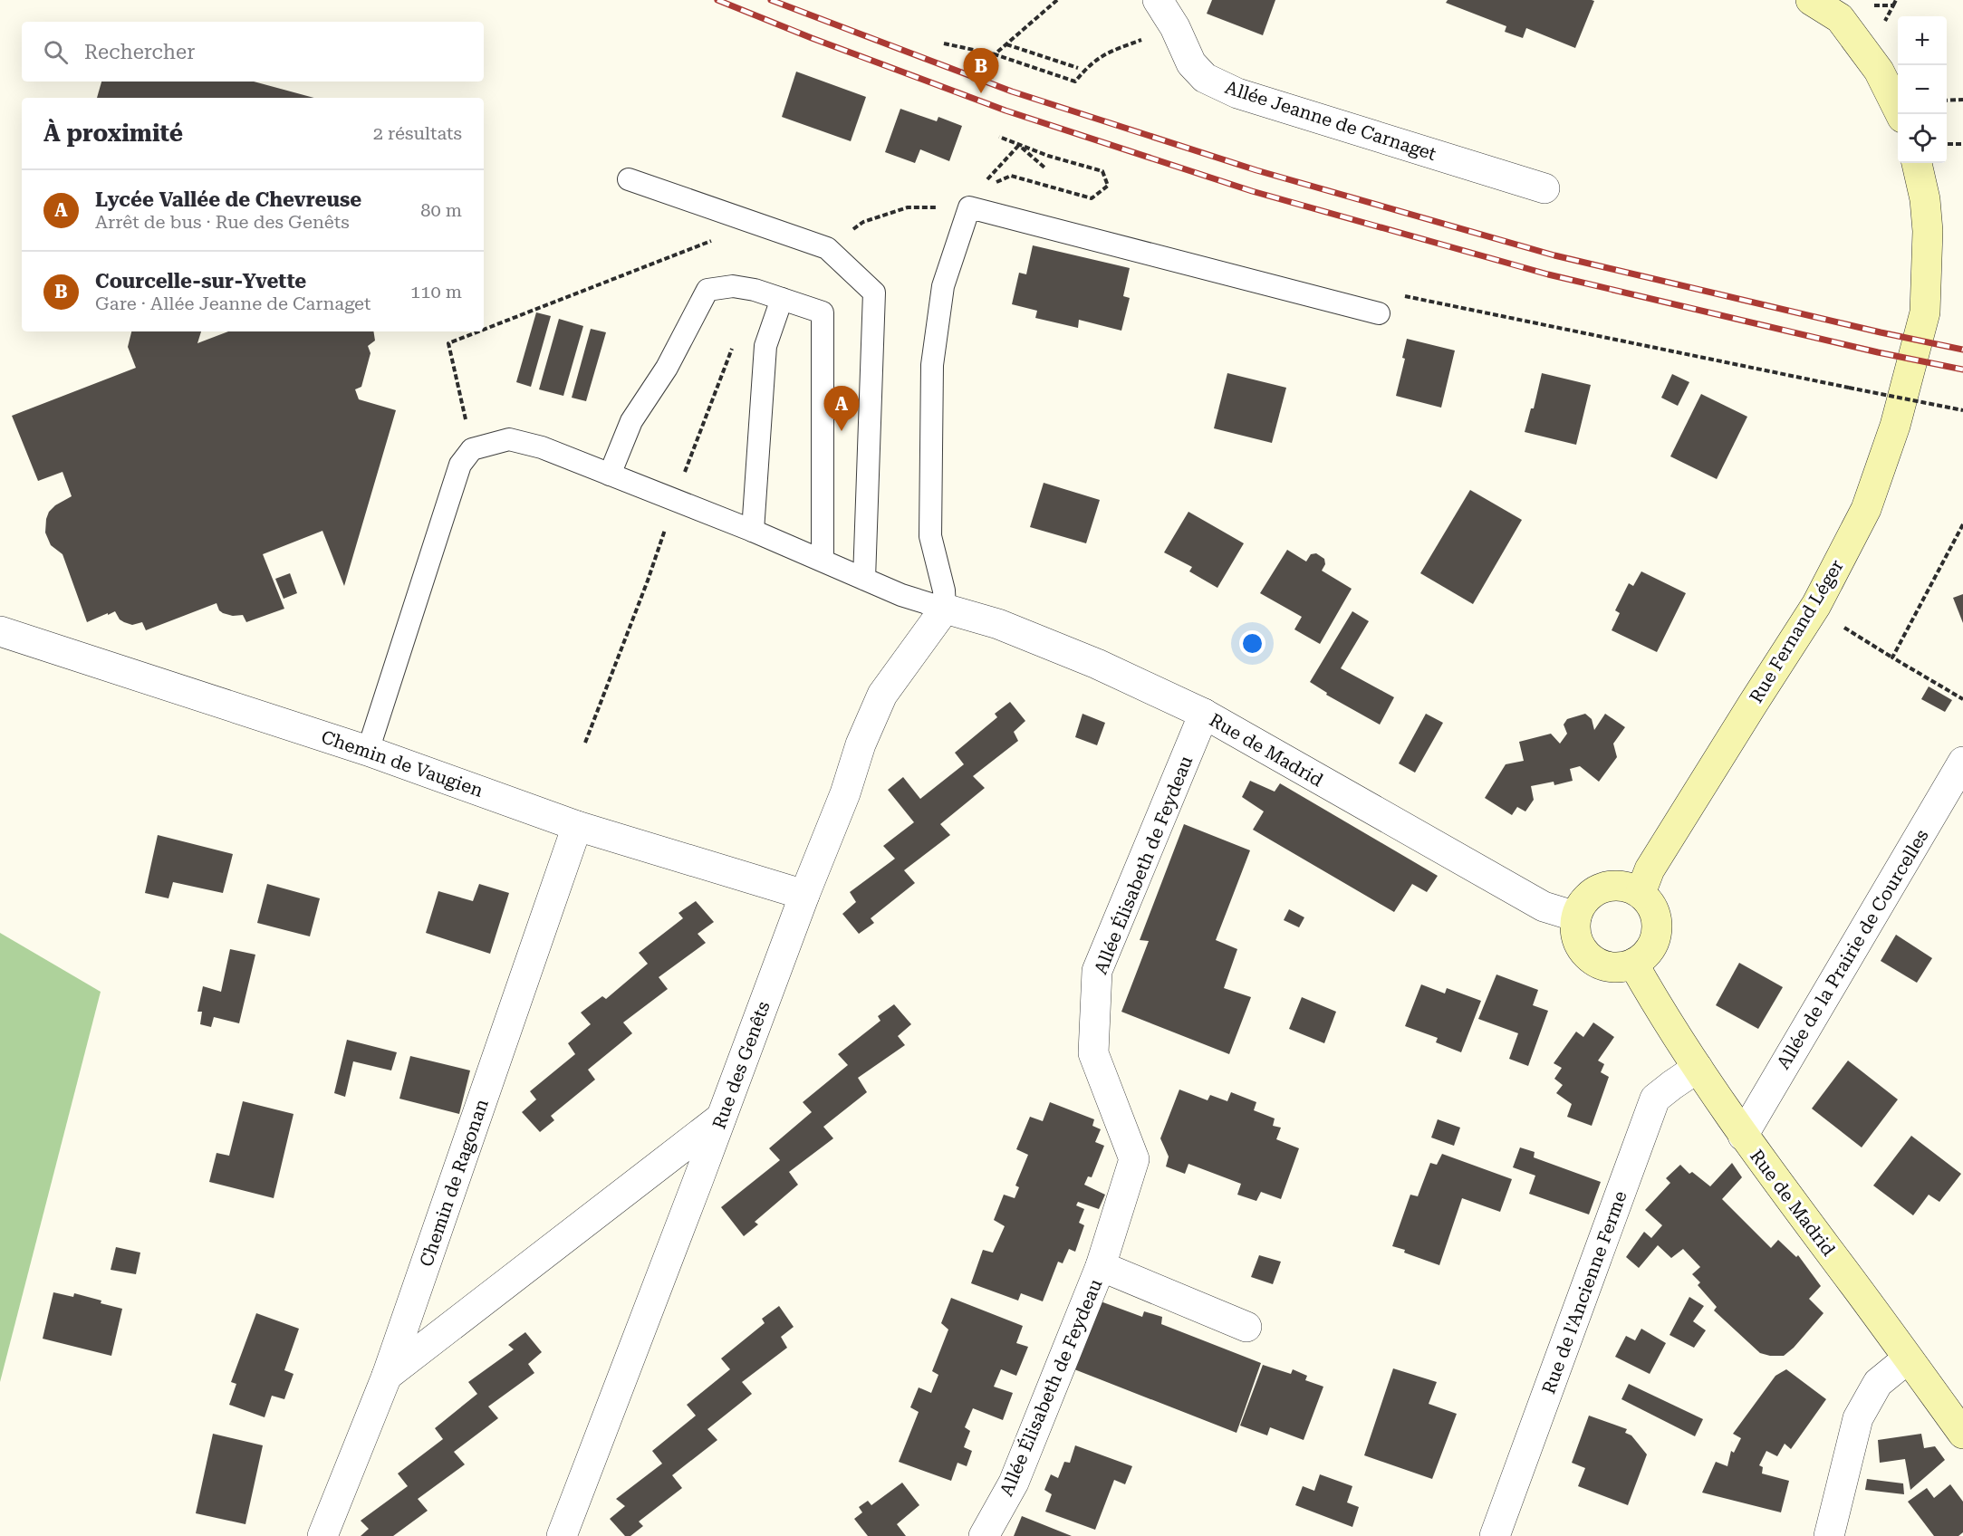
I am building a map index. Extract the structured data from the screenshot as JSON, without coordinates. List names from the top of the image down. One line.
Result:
{"streets":{"street":["Allée Jeanne de Carnaget","Rue Fernand Léger","Rue de Madrid","Chemin de Vaugien","Allée Élisabeth de Feydeau","Allée de la Prairie de Courcelles","Rue des Genêts","Chemin de Ragonan","Rue de l'Ancienne Ferme"]},"crossings":[["Rue Fernand Léger","Rue de Madrid"],["Rue de Madrid","Allée Élisabeth de Feydeau"],["Rue de Madrid","Allée de la Prairie de Courcelles"],["Rue de Madrid","Rue des Genêts"],["Rue de Madrid","Rue de l'Ancienne Ferme"],["Chemin de Vaugien","Rue des Genêts"],["Chemin de Vaugien","Chemin de Ragonan"]],"page":{"map_buttons":["+","−"],"search":"Rechercher","pins":["B","A"],"heading":["À proximité","2 résultats"],"list":[{"mark":"A","name":"Lycée Vallée de Chevreuse","note":"Arrêt de bus · Rue des Genêts","value":"80 m"},{"mark":"B","name":"Courcelle-sur-Yvette","note":"Gare · Allée Jeanne de Carnaget","value":"110 m"}]}}
